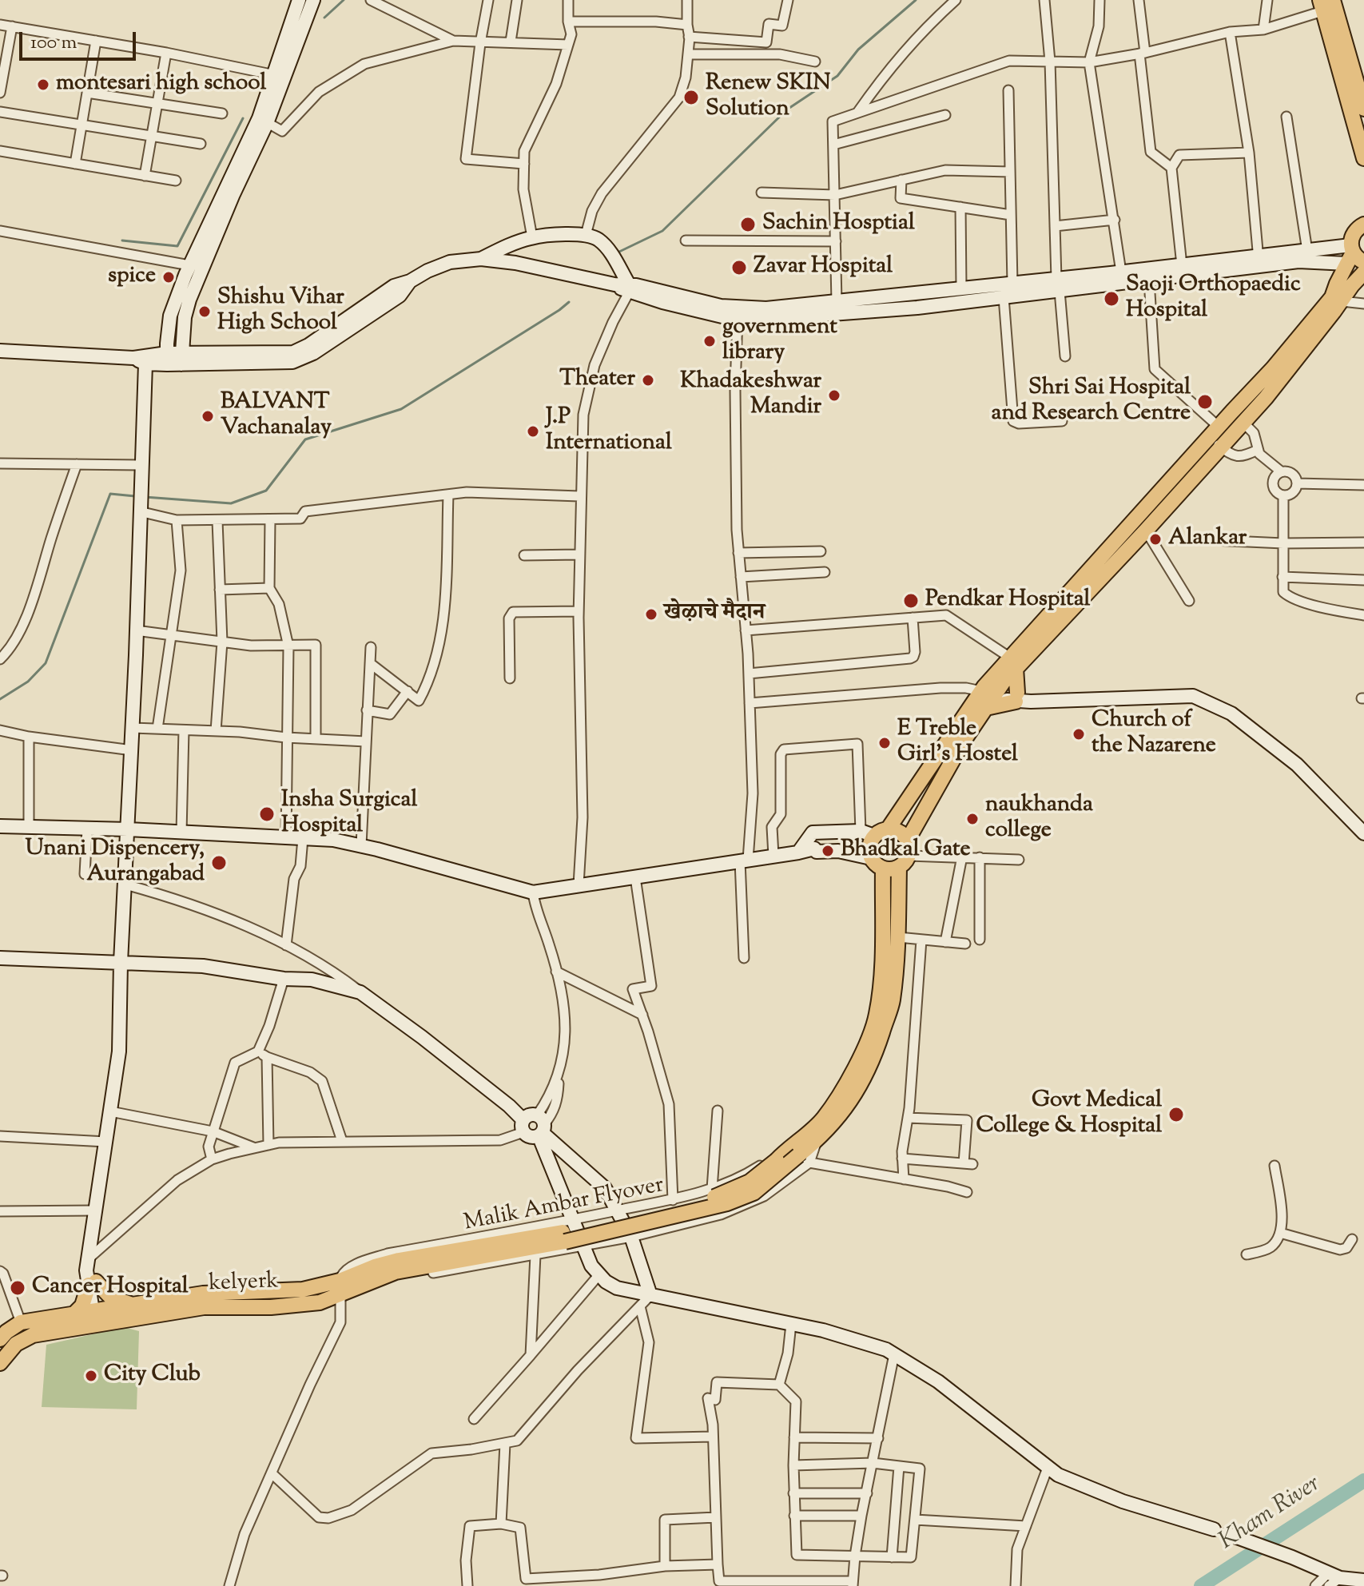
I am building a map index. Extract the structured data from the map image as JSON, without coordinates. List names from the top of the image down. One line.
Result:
{"streets":{"main road":["Malik Ambar Flyover","kelyerk"]},"crossings":[["Malik Ambar Flyover","kelyerk"]],"water":["Kham River"],"places":["montesari high school","Renew SKIN Solution","Sachin Hosptial","Zavar Hospital","spice","Saoji Orthopaedic Hospital","Shishu Vihar High School","government library","Theater","Khadakeshwar Mandir","Shri Sai Hospital and Research Centre","BALVANT Vachanalay","J.P International","Alankar","Pendkar Hospital","खेऴाचे मैदान","Church of the Nazarene","E Treble Girl's Hostel","Insha Surgical Hospital","naukhanda college","Bhadkal Gate","Unani Dispencery, Aurangabad","Govt Medical College & Hospital","Cancer Hospital","City Club"],"scale_bar":"100 m"}
